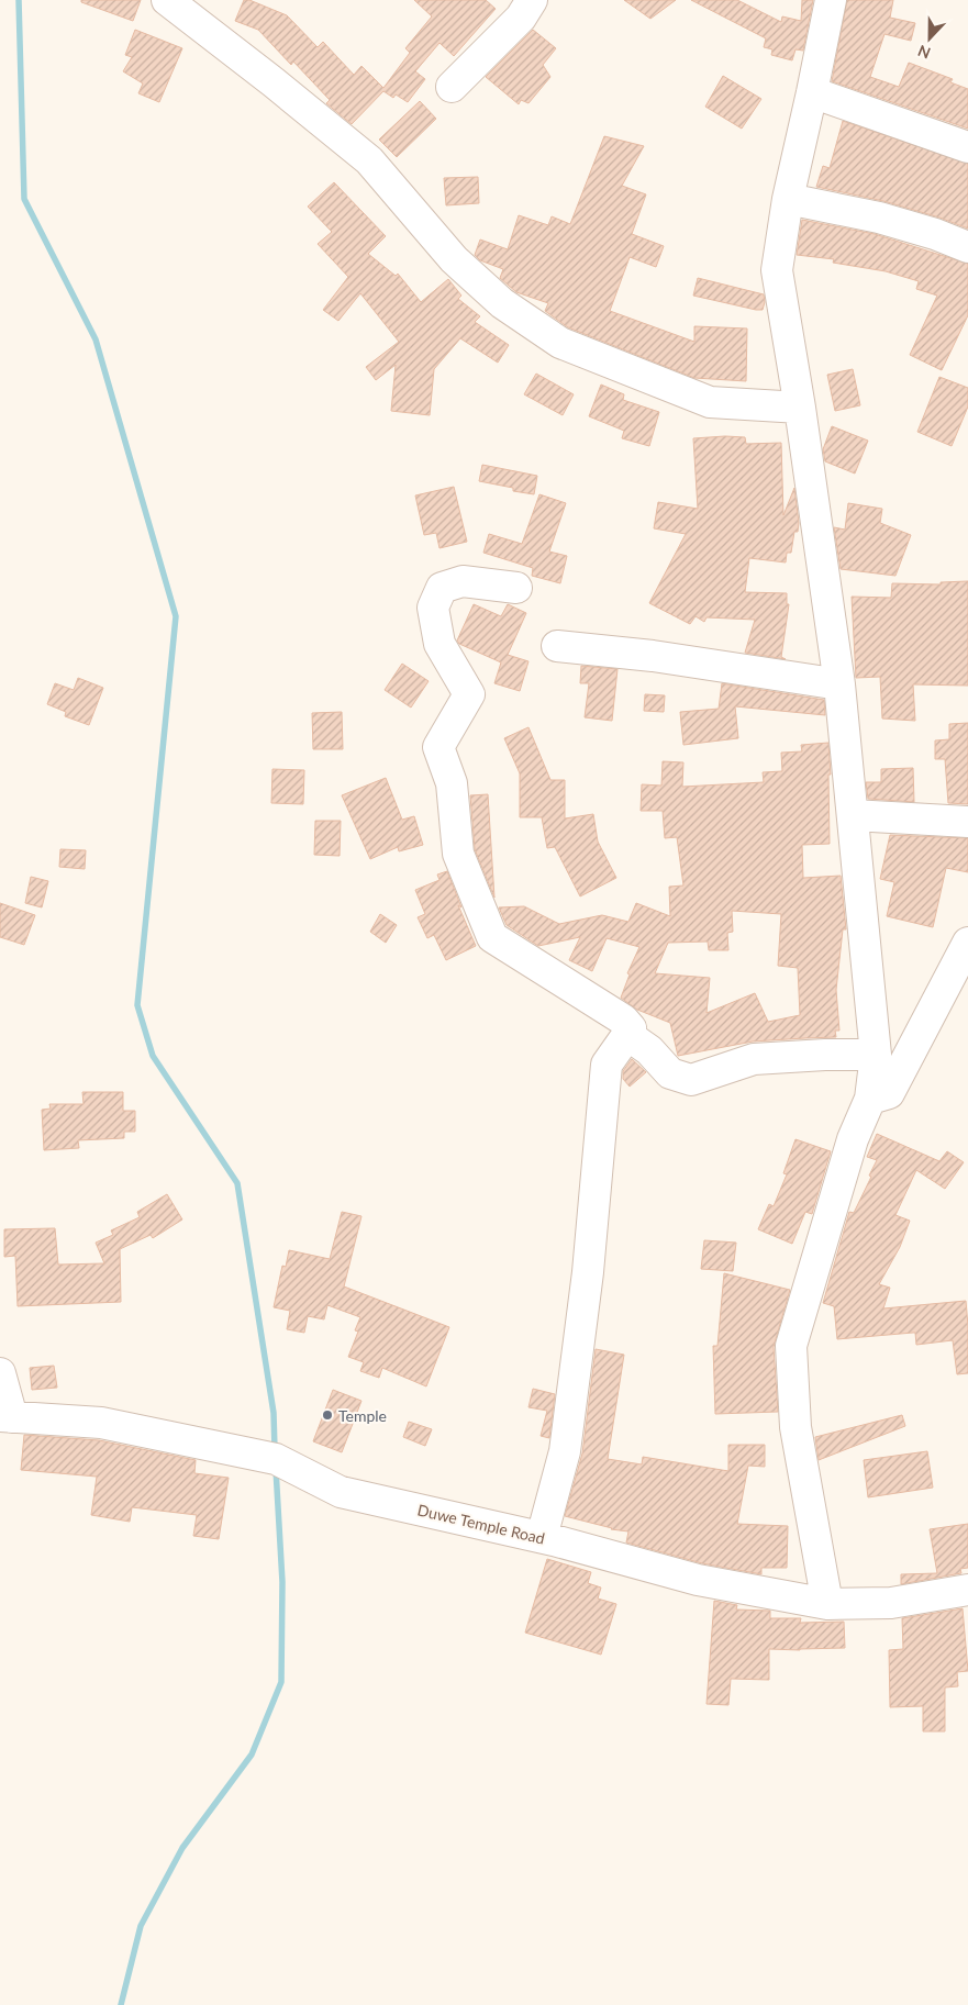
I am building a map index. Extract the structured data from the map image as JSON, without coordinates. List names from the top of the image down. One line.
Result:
{"streets":{"street":["Duwe Temple Road"]},"places":["Temple"],"north":"bottom"}
